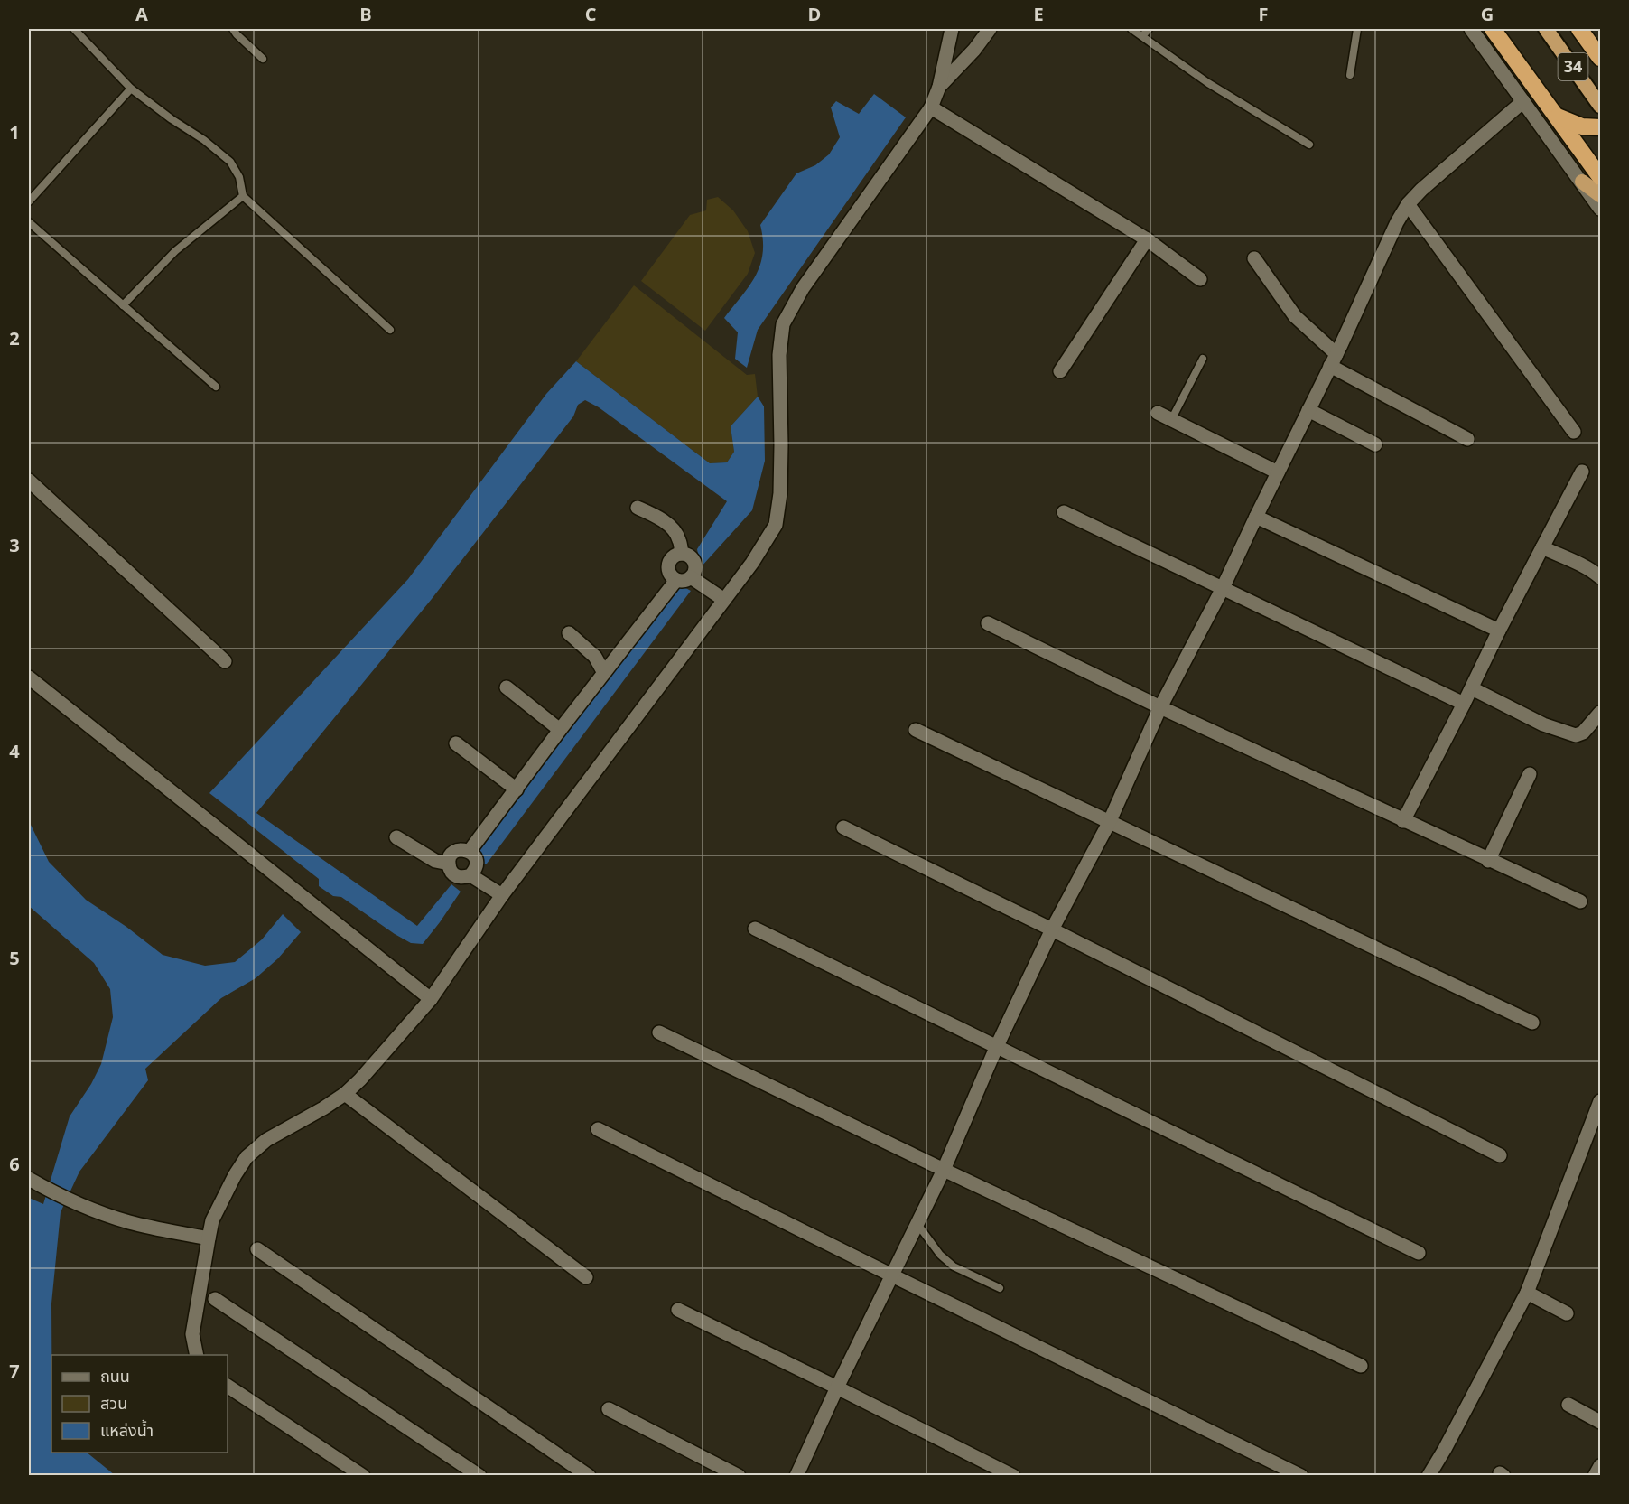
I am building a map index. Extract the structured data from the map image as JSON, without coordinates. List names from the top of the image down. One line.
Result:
{"streets":{"highway":["34"]},"legend":["ถนน","สวน","แหล่งน้ำ"],"grid":{"columns":["A","B","C","D","E","F","G"],"rows":["1","2","3","4","5","6","7"]}}
